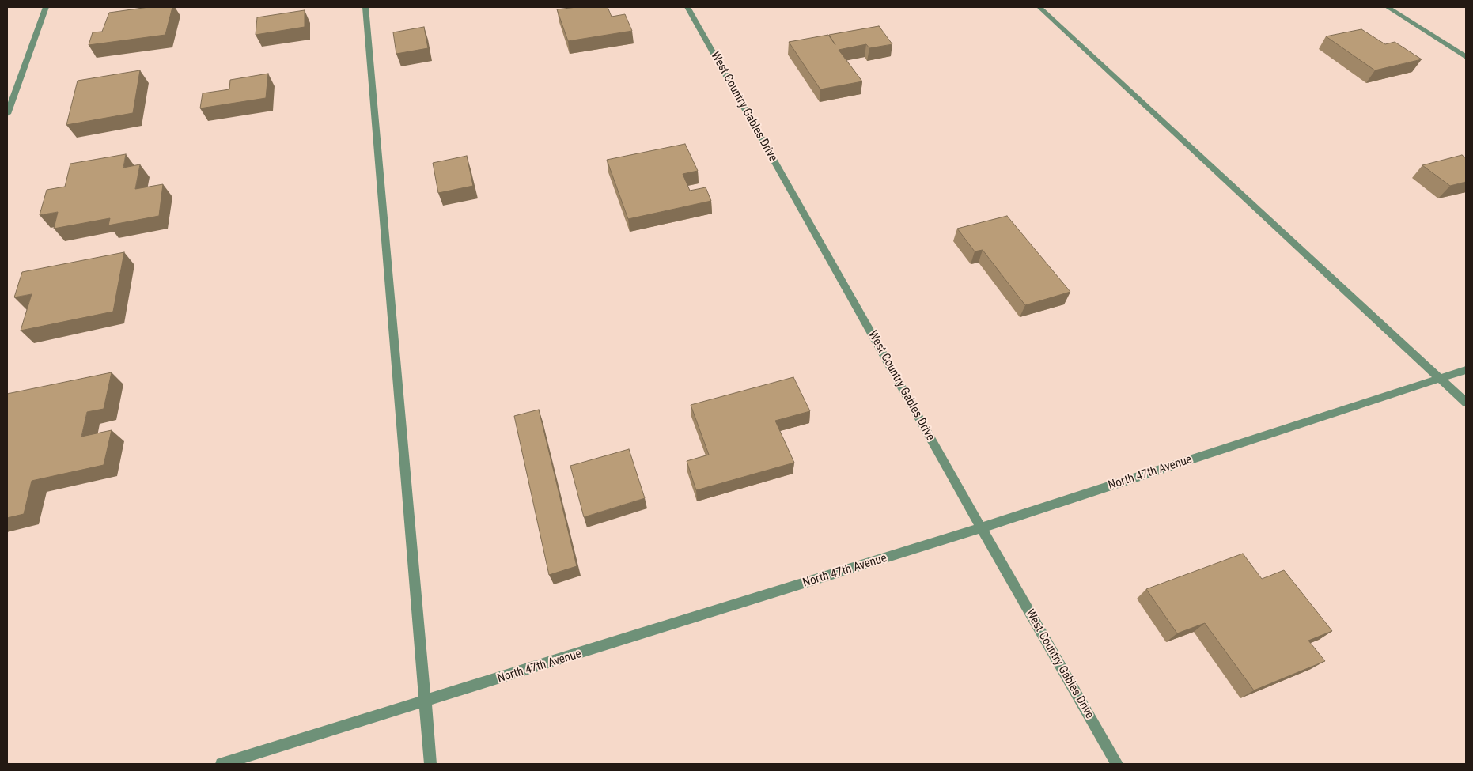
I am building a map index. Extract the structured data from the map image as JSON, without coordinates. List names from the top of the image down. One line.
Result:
{"streets":{"street":["West Country Gables Drive","North 47th Avenue"]},"crossings":[["West Country Gables Drive","North 47th Avenue"]]}
